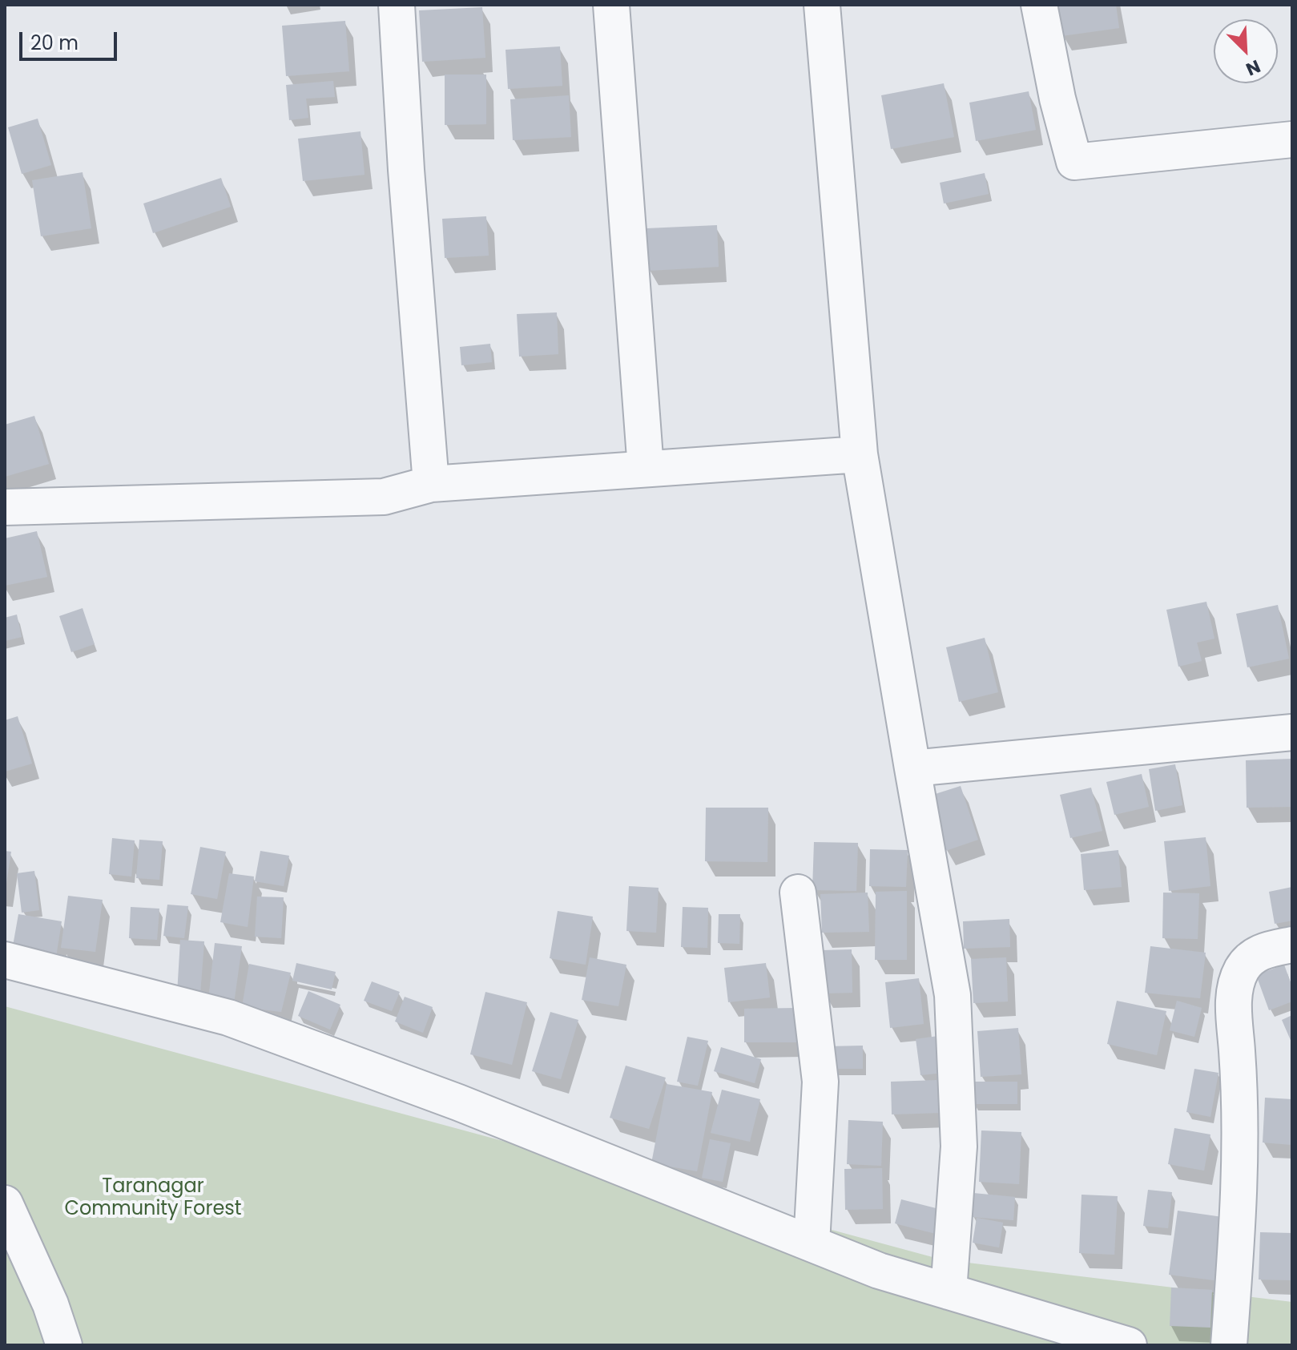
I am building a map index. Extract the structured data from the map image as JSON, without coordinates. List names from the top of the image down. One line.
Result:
{"parks":["Taranagar Community Forest"],"scale_bar":"20 m","north":"bottom right"}
